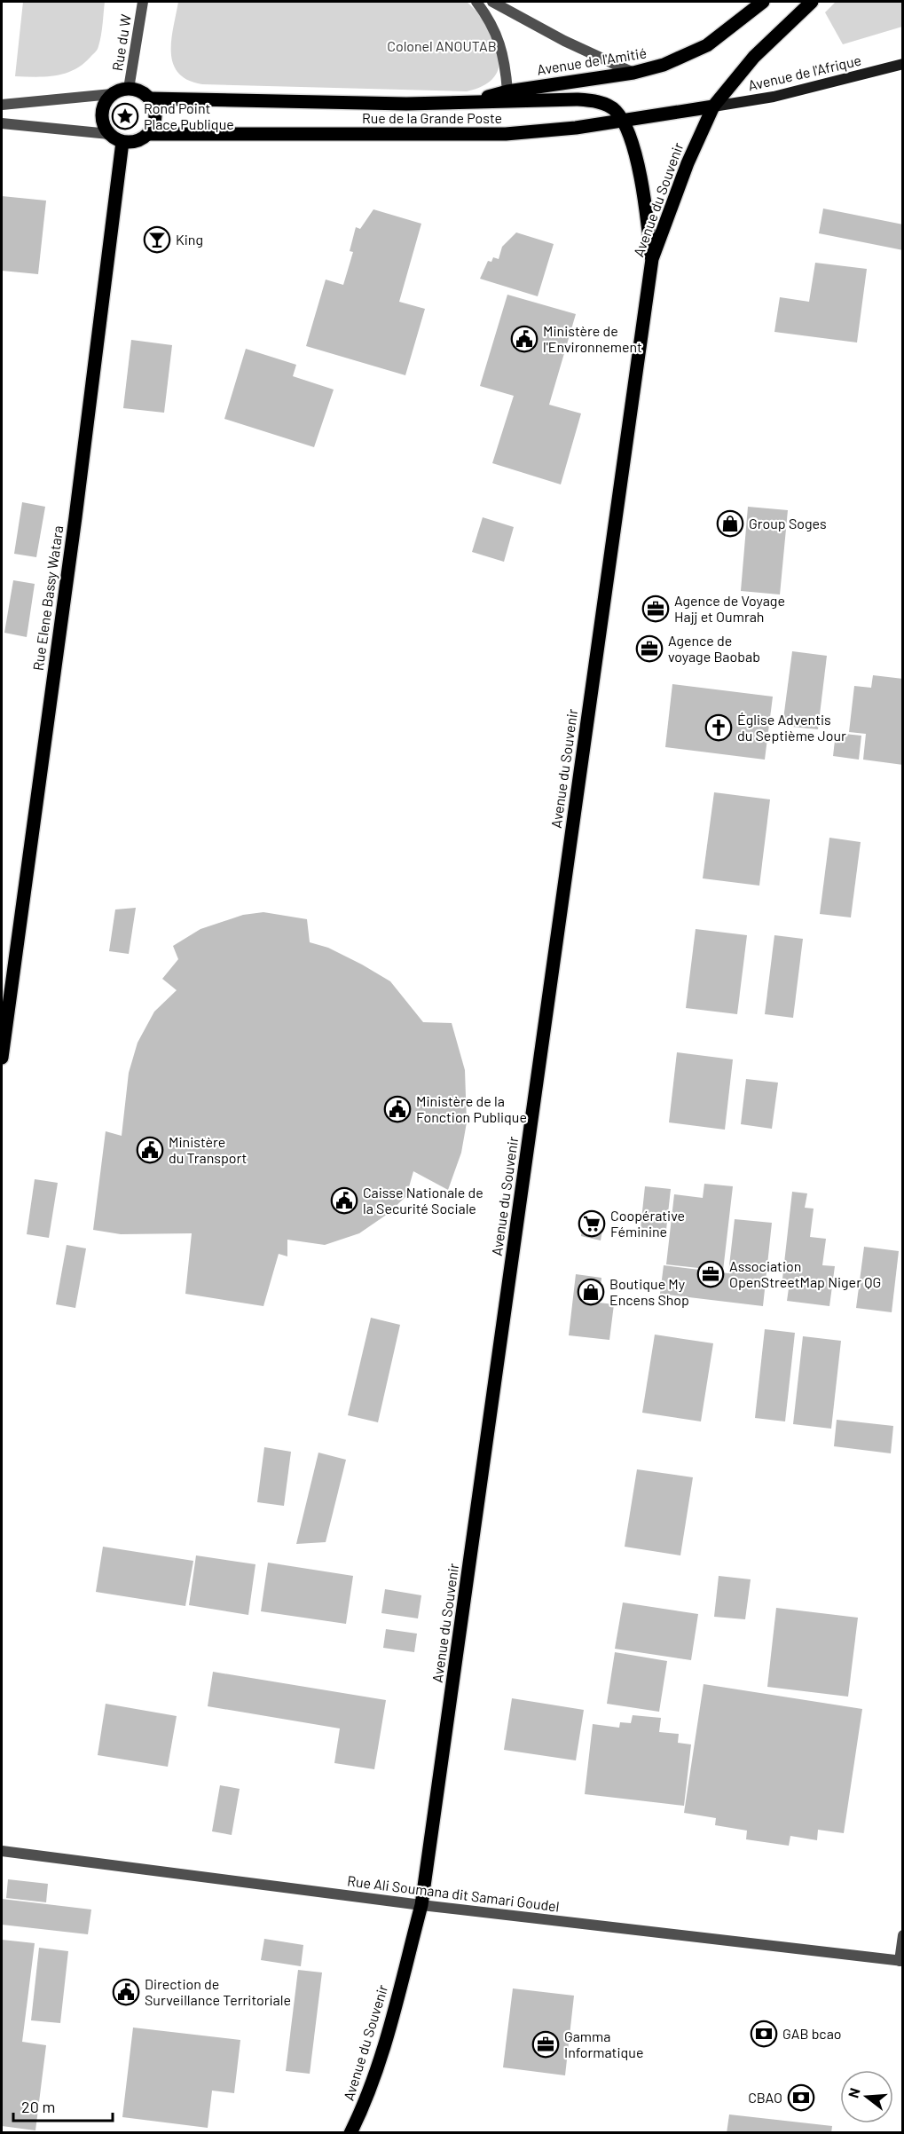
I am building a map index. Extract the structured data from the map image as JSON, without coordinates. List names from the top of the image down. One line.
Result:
{"streets":{"main road":["Avenue de l'Amitié","Avenue de l'Afrique","Rue de la Grande Poste","Avenue du Souvenir","Rue Elene Bassy Watara"],"street":["Rue du W","Rue Ali Soumana dit Samari Goudel"]},"crossings":[["Rue du W","Rue de la Grande Poste"],["Rue du W","Rue Elene Bassy Watara"],["Avenue de l'Amitié","Rue de la Grande Poste"],["Avenue de l'Afrique","Rue de la Grande Poste"],["Avenue de l'Afrique","Avenue du Souvenir"],["Rue de la Grande Poste","Avenue du Souvenir"],["Rue de la Grande Poste","Rue Elene Bassy Watara"],["Avenue du Souvenir","Rue Ali Soumana dit Samari Goudel"]],"parks":["Colonel ANOUTAB"],"places":{"place":["Rond Point Place Publique"],"bar":["King"],"public building":["Ministère de l'Environnement","Ministère de la Fonction Publique","Ministère du Transport","Caisse Nationale de la Securité Sociale","Direction de Surveillance Territoriale"],"shop":["Group Soges","Boutique My Encens Shop"],"office":["Agence de Voyage Hajj et Oumrah","Agence de voyage Baobab","Association OpenStreetMap Niger QG","Gamma Informatique"],"church":["Église Adventis du Septième Jour"],"supermarket":["Coopérative Féminine"],"bank":["GAB bcao","CBAO"]},"scale_bar":"20 m","north":"left"}
